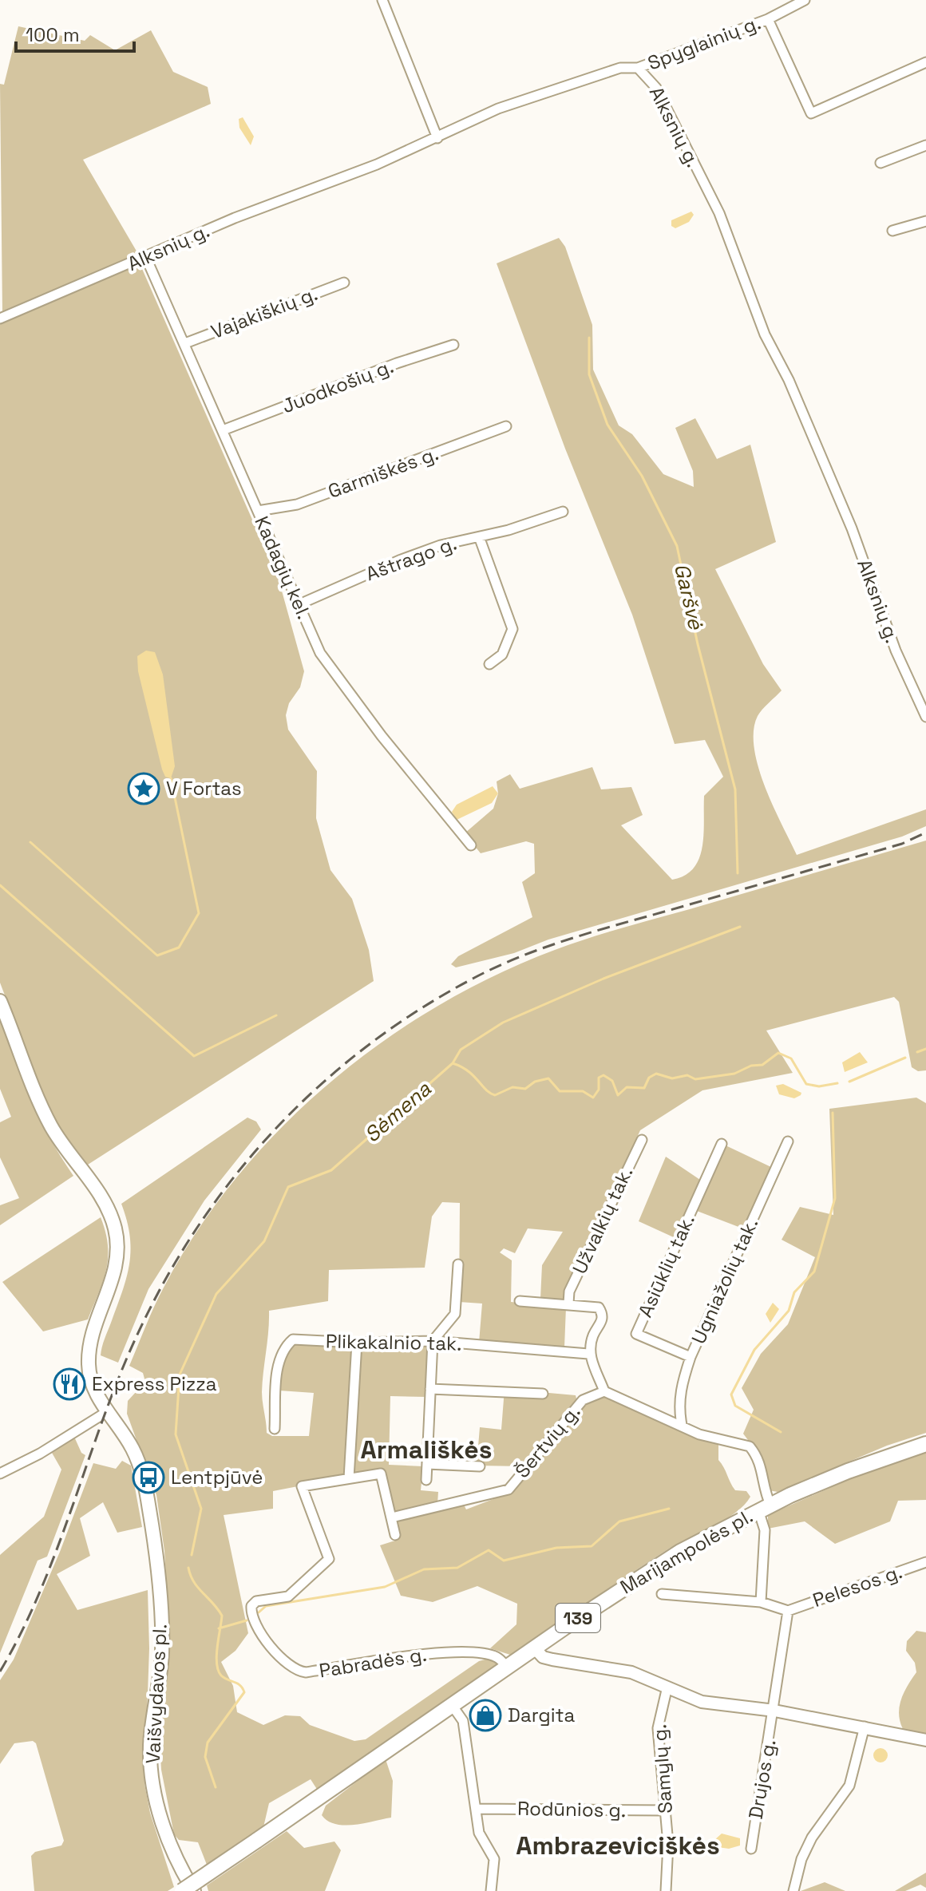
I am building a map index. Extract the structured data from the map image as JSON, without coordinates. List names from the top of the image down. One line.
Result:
{"streets":{"main road":["Marijampolės pl.","139","Vaišvydavos pl."],"street":["Spyglainių g.","Alksnių g.","Vajakiškių g.","Juodkošių g.","Garmiškės g.","Aštrago g.","Kadagių kel.","Užvalkių tak.","Asiūklių tak.","Ugniažolių tak.","Plikakalnio tak.","Šertvių g.","Pelesos g.","Pabradės g.","Samylų g.","Drujos g.","Rodūnios g."]},"crossings":[["Spyglainių g.","Alksnių g."],["Alksnių g.","Kadagių kel."],["Vajakiškių g.","Kadagių kel."],["Juodkošių g.","Kadagių kel."],["Garmiškės g.","Kadagių kel."],["Aštrago g.","Kadagių kel."],["Asiūklių tak.","Ugniažolių tak."],["Marijampolės pl.","Pabradės g."],["Pelesos g.","Drujos g."],["Samylų g.","Rodūnios g."]],"districts":["Armališkės","Ambrazeviciškės"],"water":["Garšvė","Sėmena"],"places":{"place":["V Fortas"],"restaurant":["Express Pizza"],"bus stop":["Lentpjūvė"],"shop":["Dargita"]},"scale_bar":"100 m"}
